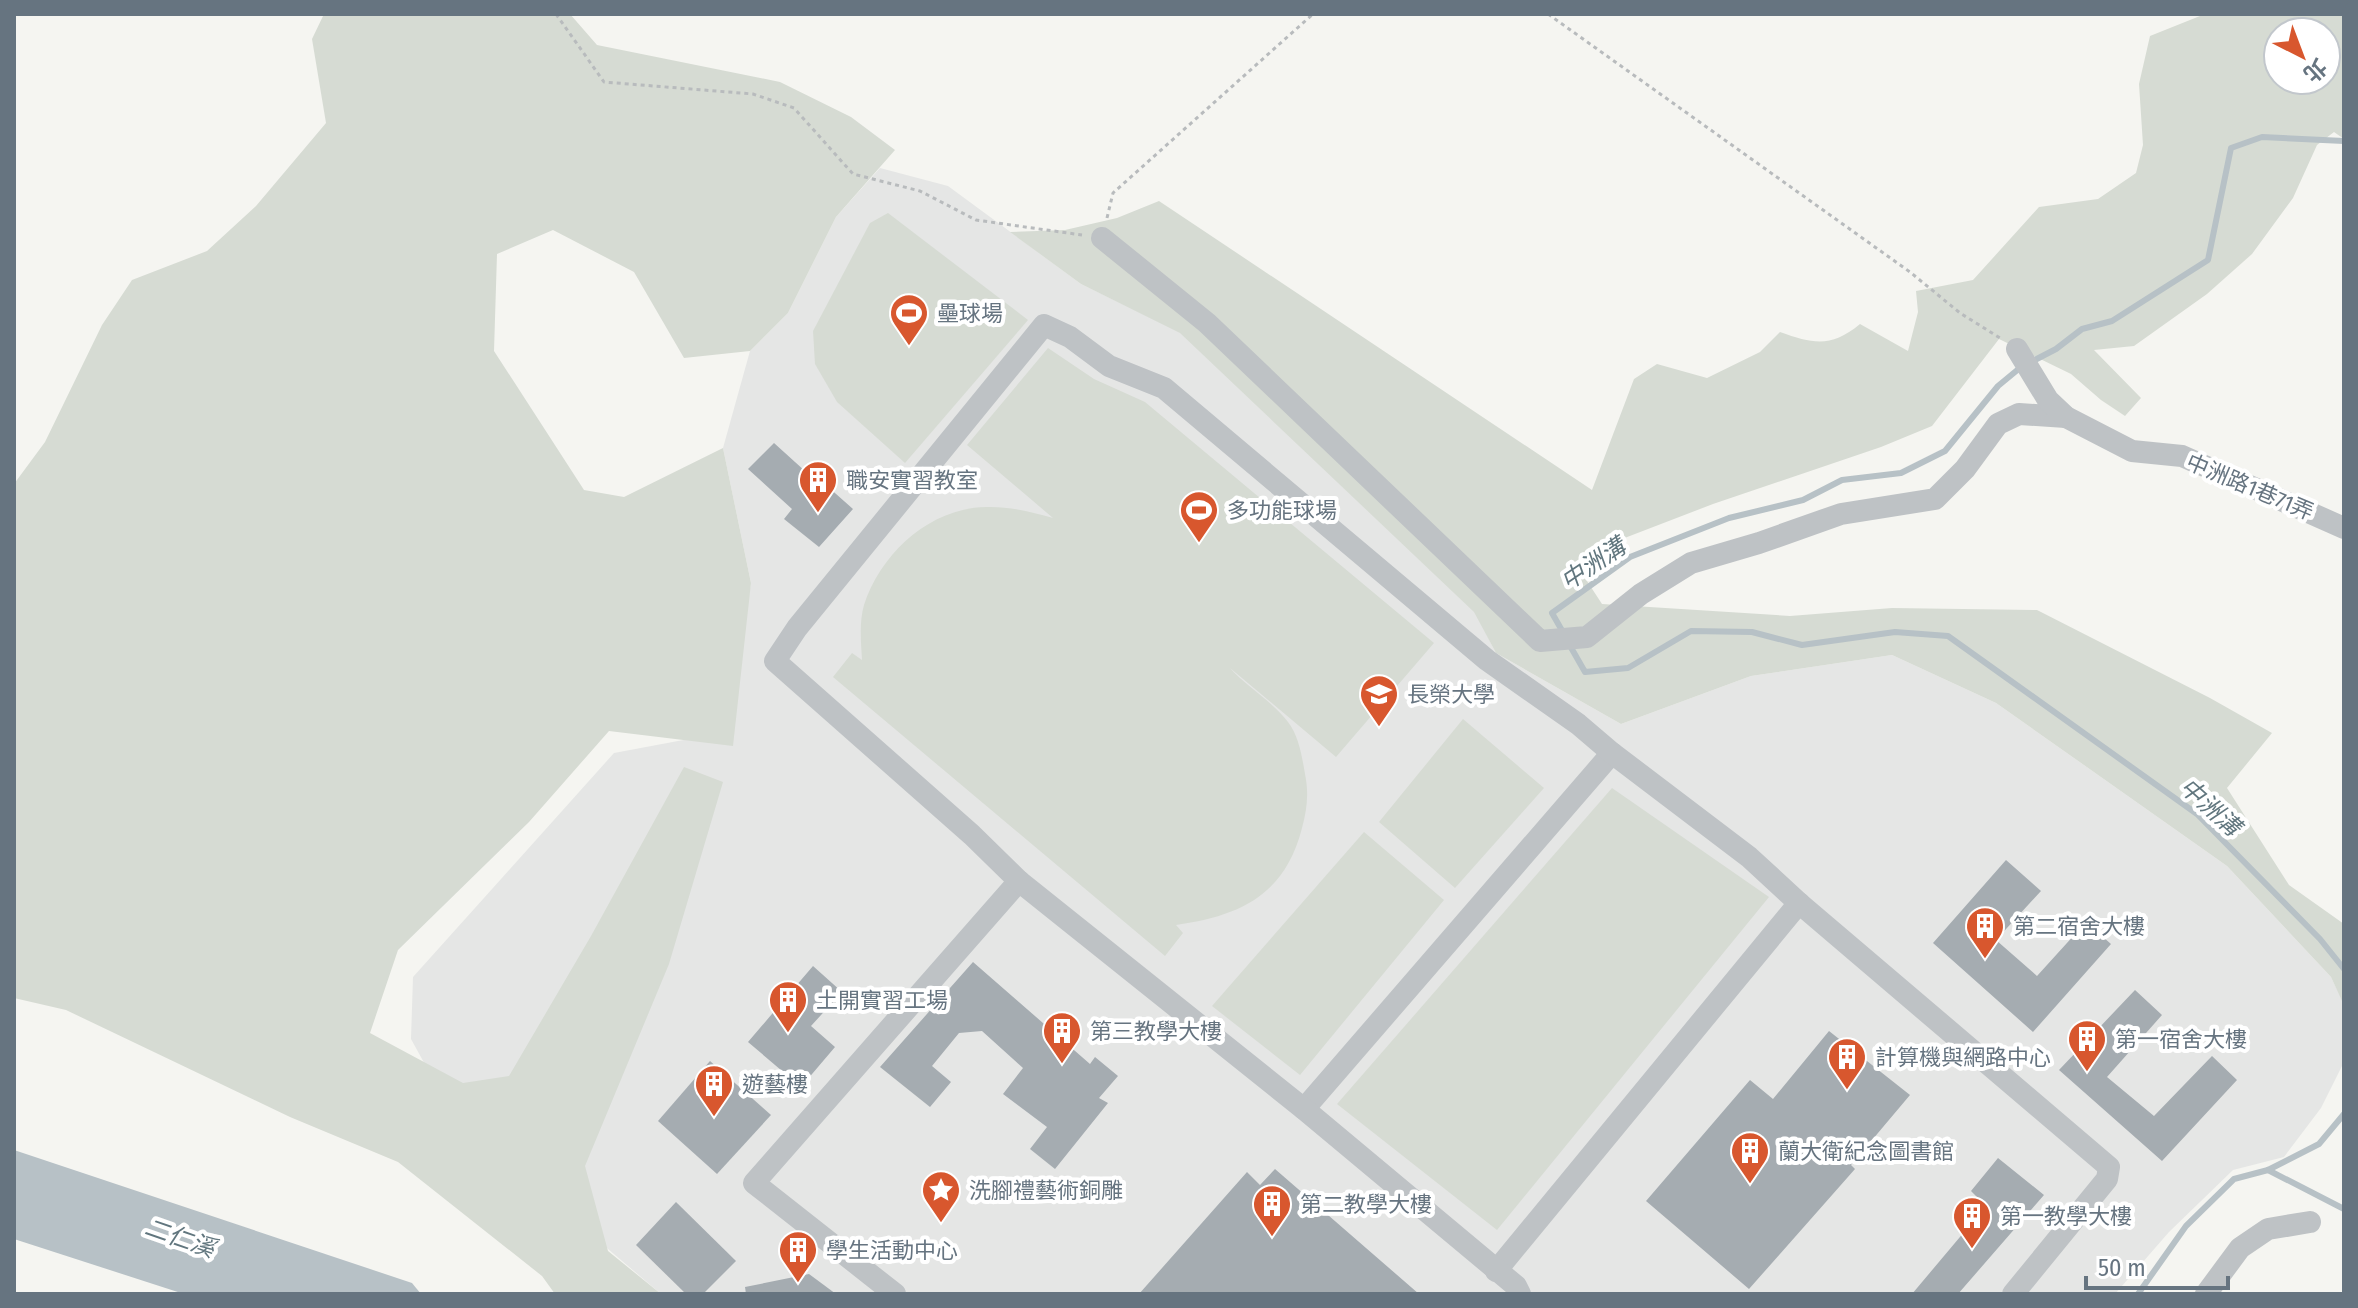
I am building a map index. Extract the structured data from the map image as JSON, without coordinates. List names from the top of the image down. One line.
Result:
{"streets":{"lane":["中洲路1巷71弄"]},"water":["中洲溝","二仁溪"],"places":{"sports":["壘球場","多功能球場"],"building":["職安實習教室","第二宿舍大樓","土開實習工場","第三教學大樓","第一宿舍大樓","計算機與網路中心","遊藝樓","蘭大衛紀念圖書館","第二教學大樓","第一教學大樓","學生活動中心"],"school or university":["長榮大學"],"place":["洗腳禮藝術銅雕"]},"scale_bar":"50 m","north":"bottom right"}
